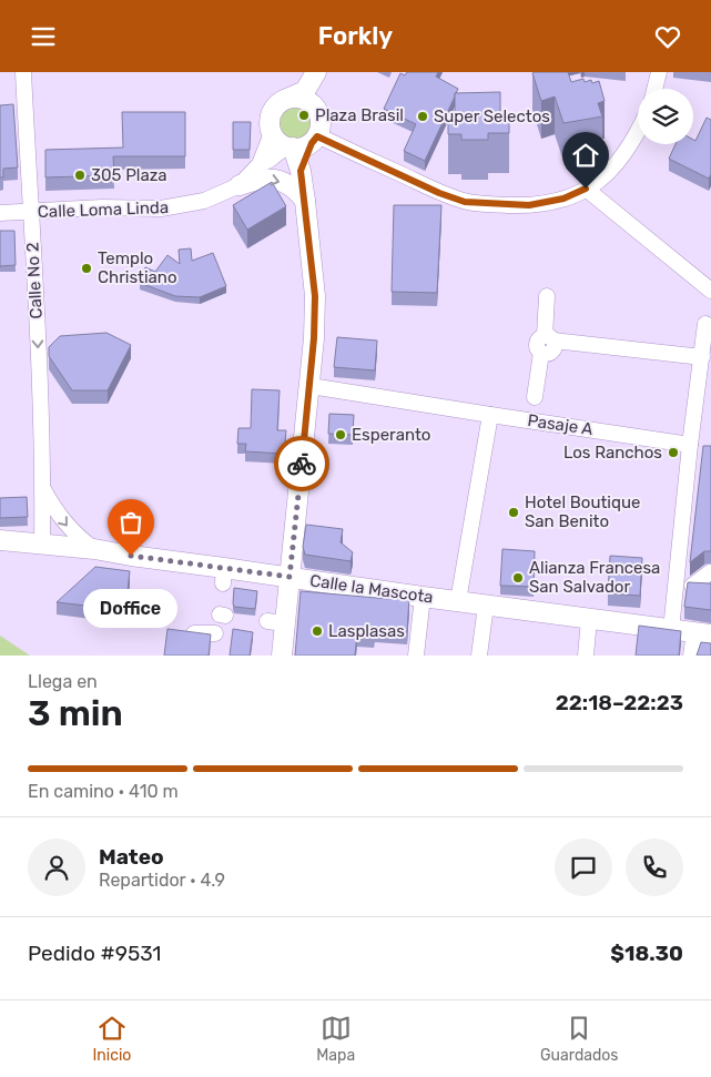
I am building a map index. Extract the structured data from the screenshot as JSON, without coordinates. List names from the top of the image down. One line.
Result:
{"streets":{"main road":["Calle la Mascota"],"street":["Calle Loma Linda","Calle No 2","Pasaje A"]},"crossings":[["Calle Loma Linda","Calle No 2"],["Calle No 2","Calle la Mascota"]],"one_way":["Calle No 2"],"places":["Plaza Brasil","Super Selectos","305 Plaza","Templo Christiano","Esperanto","Los Ranchos","Hotel Boutique San Benito","Doffice","Alianza Francesa San Salvador","Lasplasas"],"page":{"header":"Forkly","bubble":"Doffice","heading":["3 min","Llega en","22:18–22:23"],"panel":["Mateo","Repartidor · 4.9","Pedido #9531","$18.30"],"bar":"En camino · 410 m","tabs":["Inicio","Mapa","Guardados"]}}
